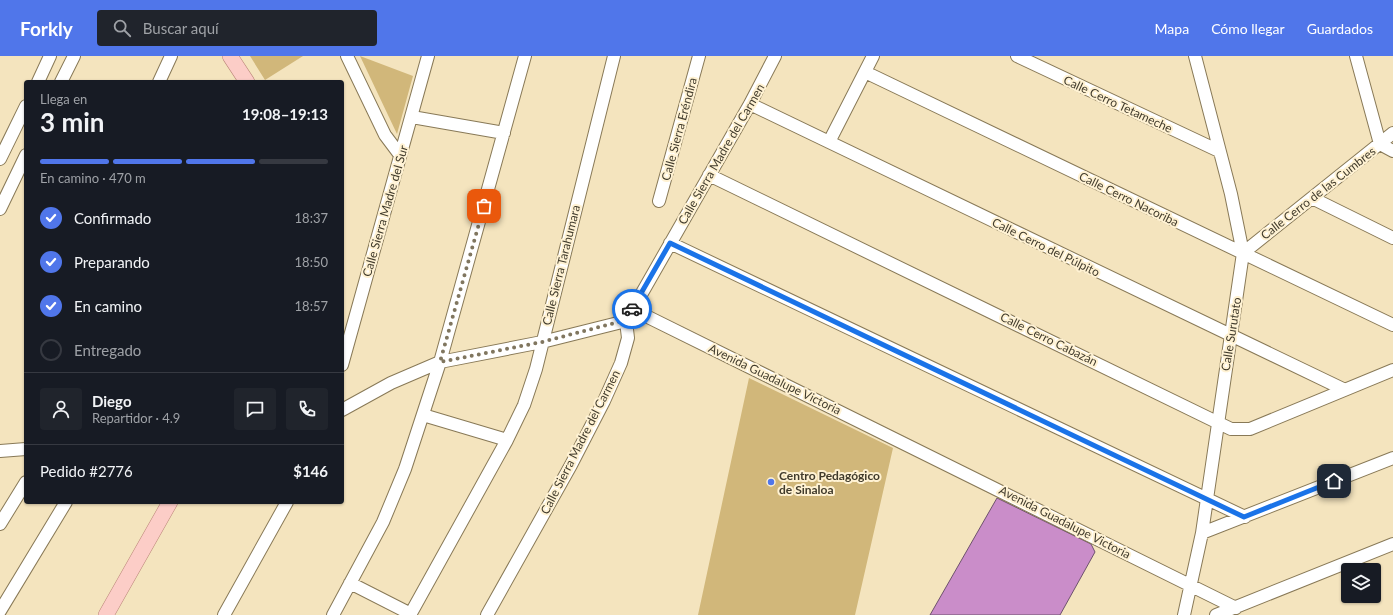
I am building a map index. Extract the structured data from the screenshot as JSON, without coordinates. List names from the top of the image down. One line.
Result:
{"streets":{"street":["Calle Cerro Tetameche","Calle Sierra Eréndira","Calle Sierra Madre del Carmen","Calle Cerro de las Cumbres","Calle Cerro Nacoriba","Calle Sierra Madre del Sur","Calle Cerro del Púlpito","Calle Sierra Tarahumara","Calle Surutato","Calle Cerro Cabazán","Avenida Guadalupe Victoria"]},"crossings":[["Calle Cerro Tetameche","Calle Surutato"],["Calle Sierra Madre del Carmen","Calle Cerro del Púlpito"],["Calle Sierra Madre del Carmen","Calle Cerro Cabazán"],["Calle Sierra Madre del Carmen","Avenida Guadalupe Victoria"],["Calle Cerro de las Cumbres","Calle Cerro Nacoriba"],["Calle Cerro de las Cumbres","Calle Surutato"],["Calle Cerro Nacoriba","Calle Surutato"],["Calle Cerro del Púlpito","Calle Surutato"],["Calle Cerro del Púlpito","Calle Cerro Cabazán"],["Calle Sierra Tarahumara","Avenida Guadalupe Victoria"],["Calle Surutato","Calle Cerro Cabazán"],["Calle Surutato","Avenida Guadalupe Victoria"]],"places":["Centro Pedagógico de Sinaloa"],"page":{"header":"Forkly","search":"Buscar aquí","nav":["Mapa","Cómo llegar","Guardados"],"heading":["3 min","Llega en","19:08–19:13"],"panel":["Diego","Repartidor · 4.9","Pedido #2776","$146"],"bar":"En camino · 470 m","list":[["Confirmado","18:37"],["Preparando","18:50"],["En camino","18:57"],"Entregado"]}}
